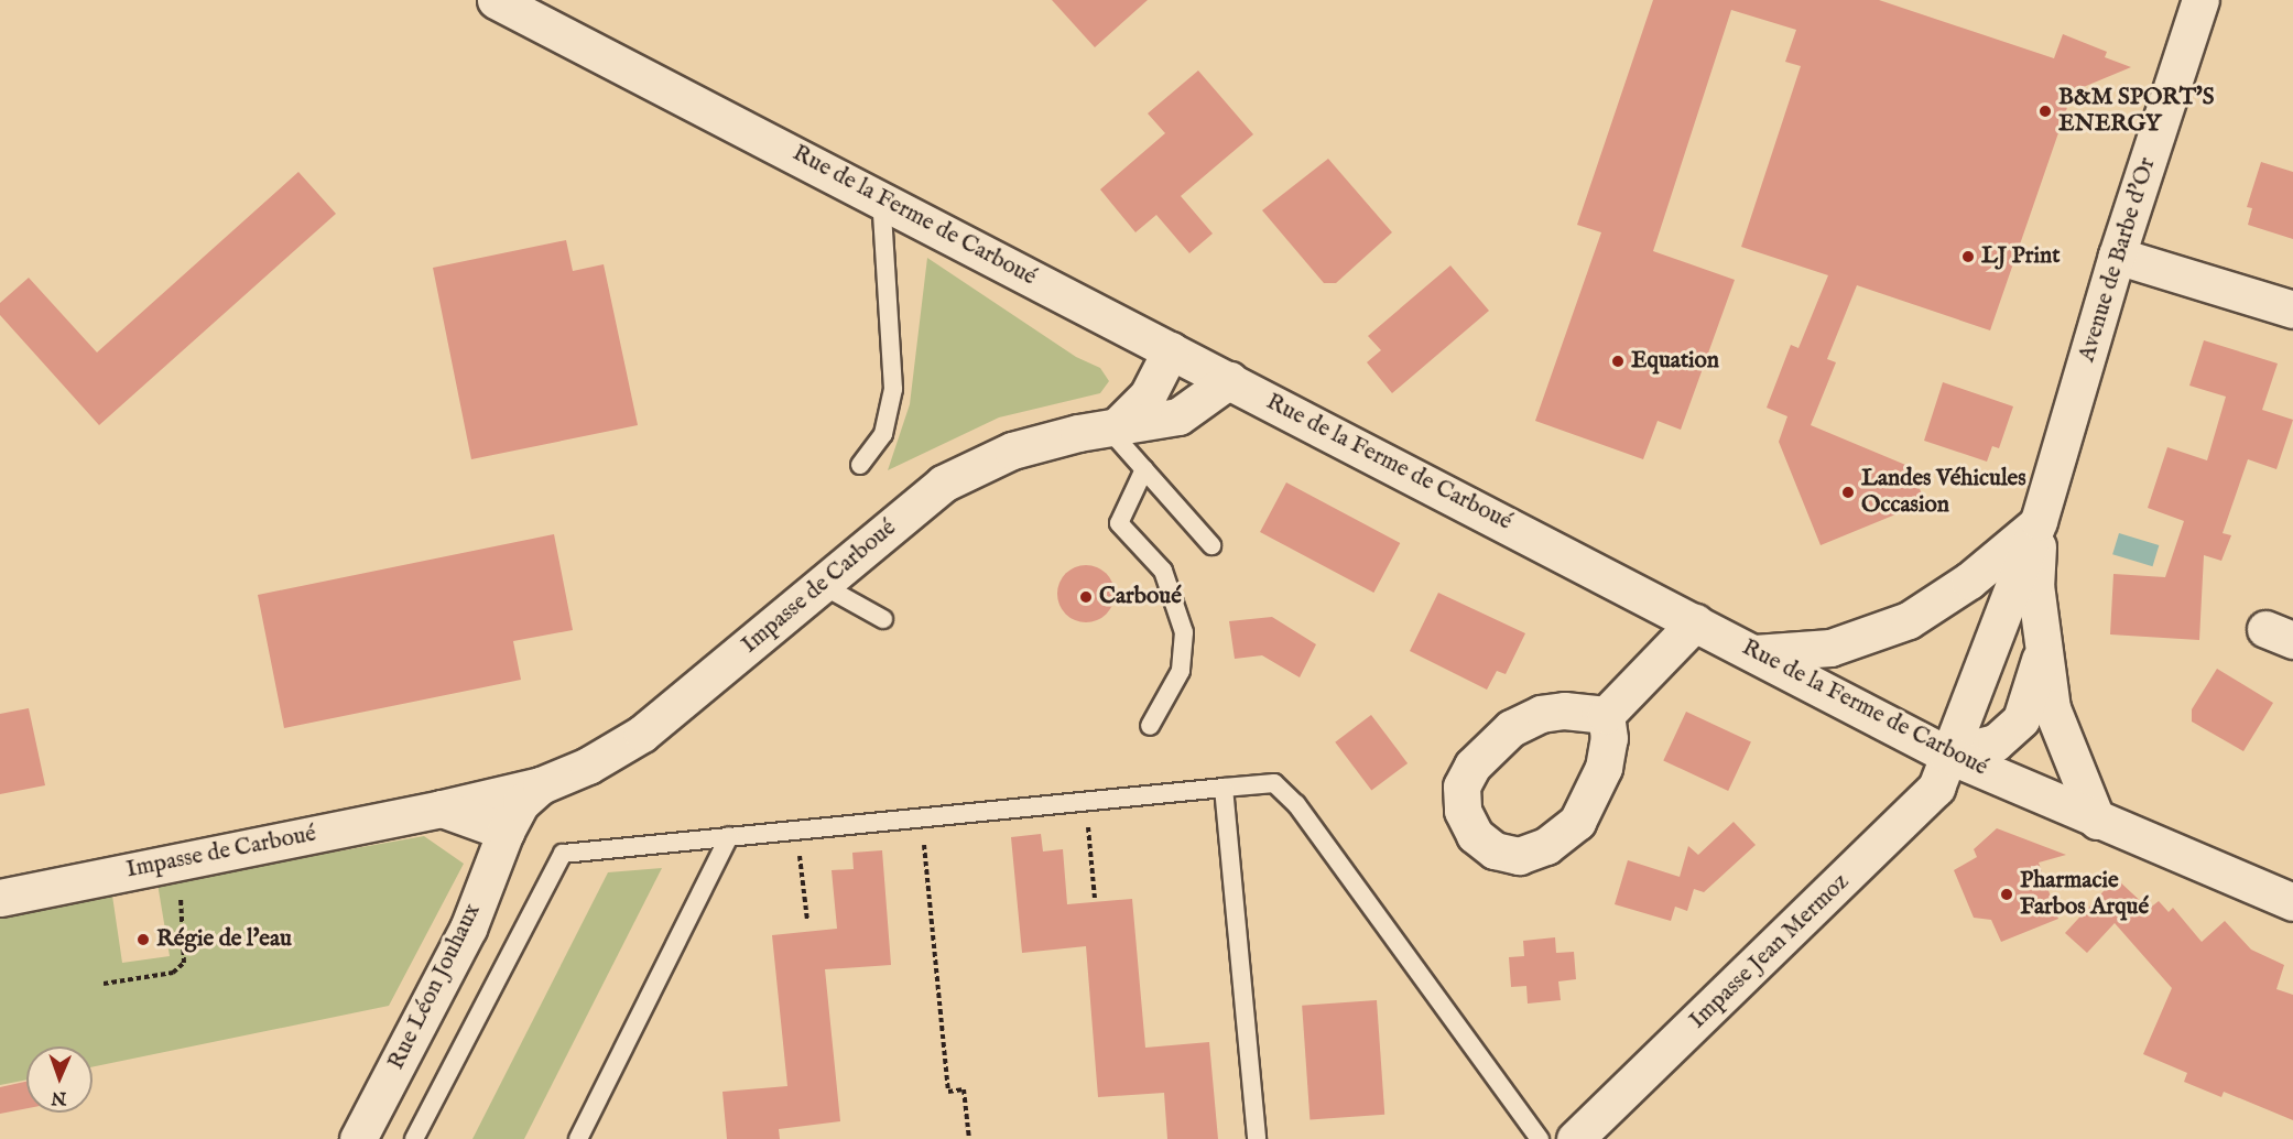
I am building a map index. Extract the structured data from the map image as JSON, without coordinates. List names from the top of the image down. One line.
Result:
{"streets":{"street":["Rue de la Ferme de Carboué","Avenue de Barbe d'Or","Impasse de Carboué","Impasse Jean Mermoz","Rue Léon Jouhaux"]},"crossings":[["Rue de la Ferme de Carboué","Avenue de Barbe d'Or"],["Rue de la Ferme de Carboué","Impasse de Carboué"],["Rue de la Ferme de Carboué","Impasse Jean Mermoz"],["Avenue de Barbe d'Or","Impasse Jean Mermoz"],["Impasse de Carboué","Rue Léon Jouhaux"]],"places":["B&M SPORT'S ENERGY","LJ Print","Equation","Landes Véhicules Occasion","Carboué","Pharmacie Farbos Arqué","Régie de l'eau"],"north":"bottom"}
